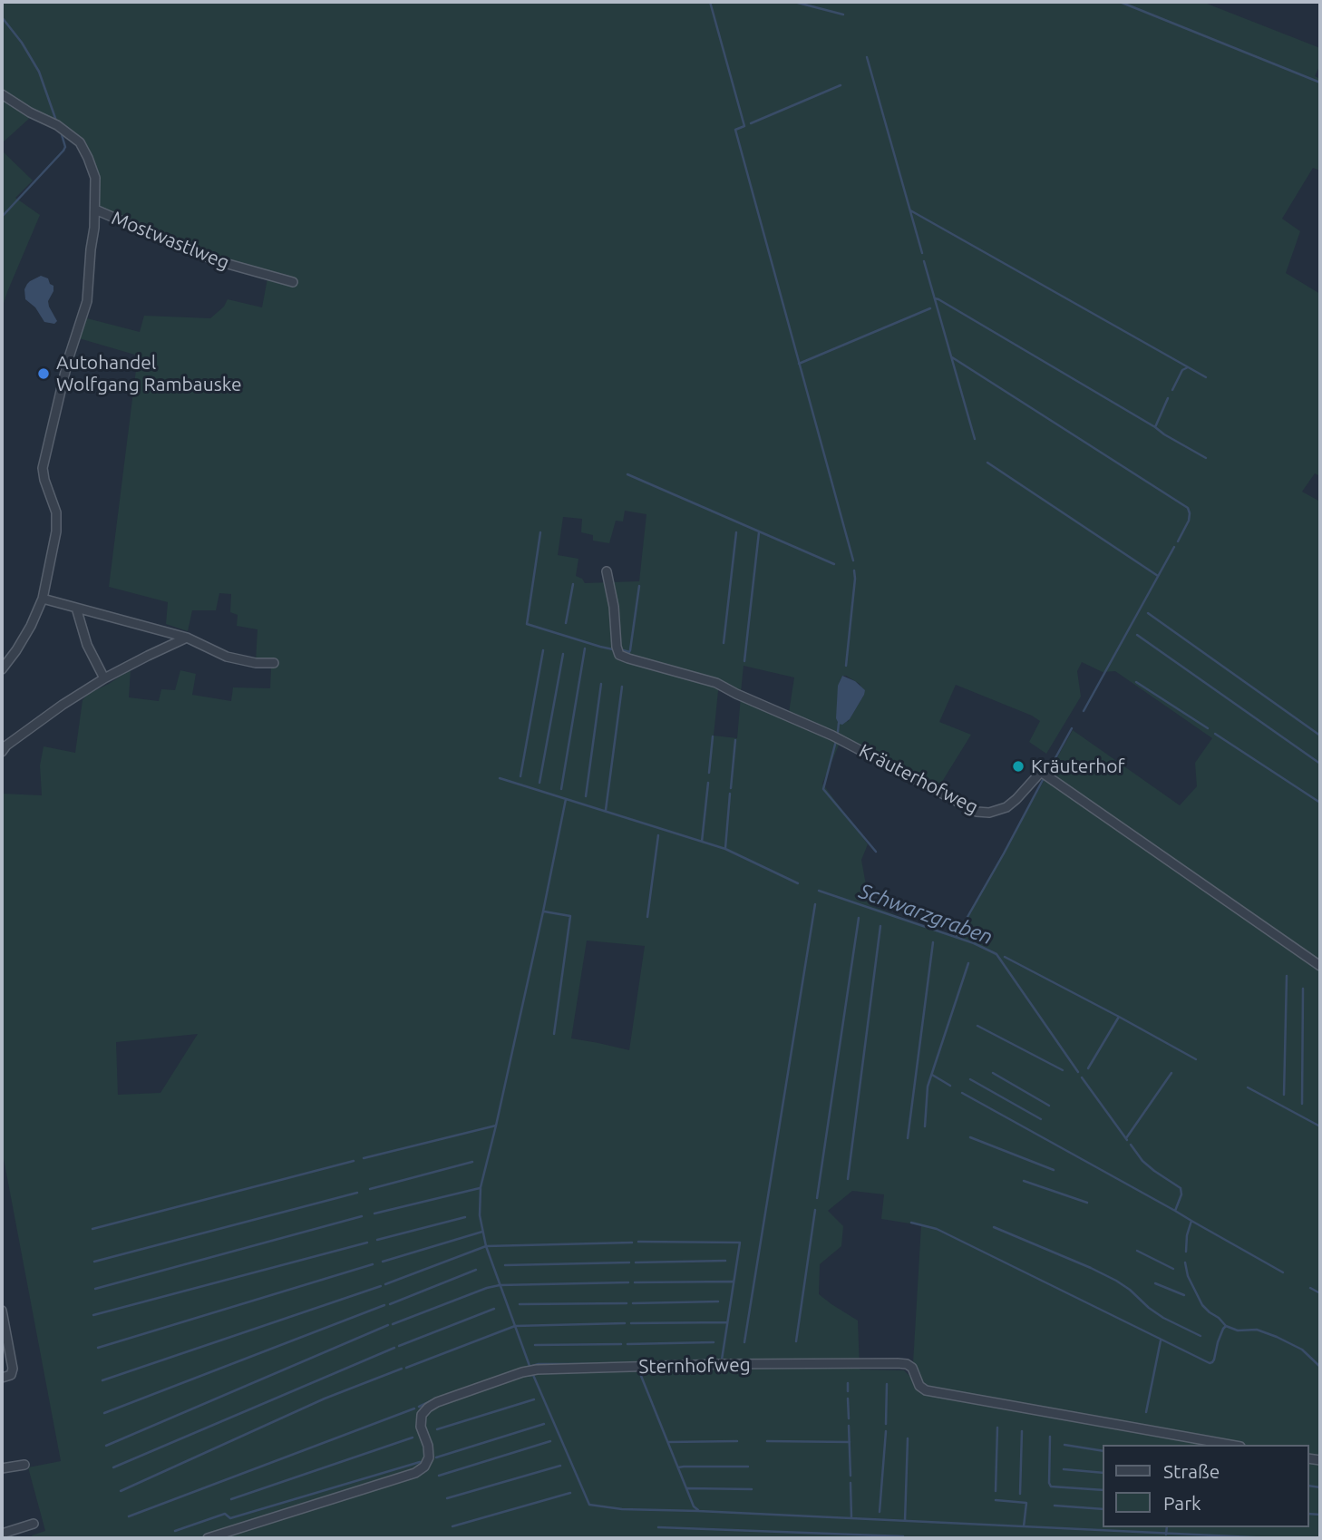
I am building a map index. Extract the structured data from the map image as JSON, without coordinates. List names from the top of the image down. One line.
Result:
{"streets":{"street":["Mostwastlweg","Kräuterhofweg","Sternhofweg"]},"water":["Schwarzgraben"],"places":["Autohandel Wolfgang Rambauske","Kräuterhof"],"legend":["Straße","Park"]}
